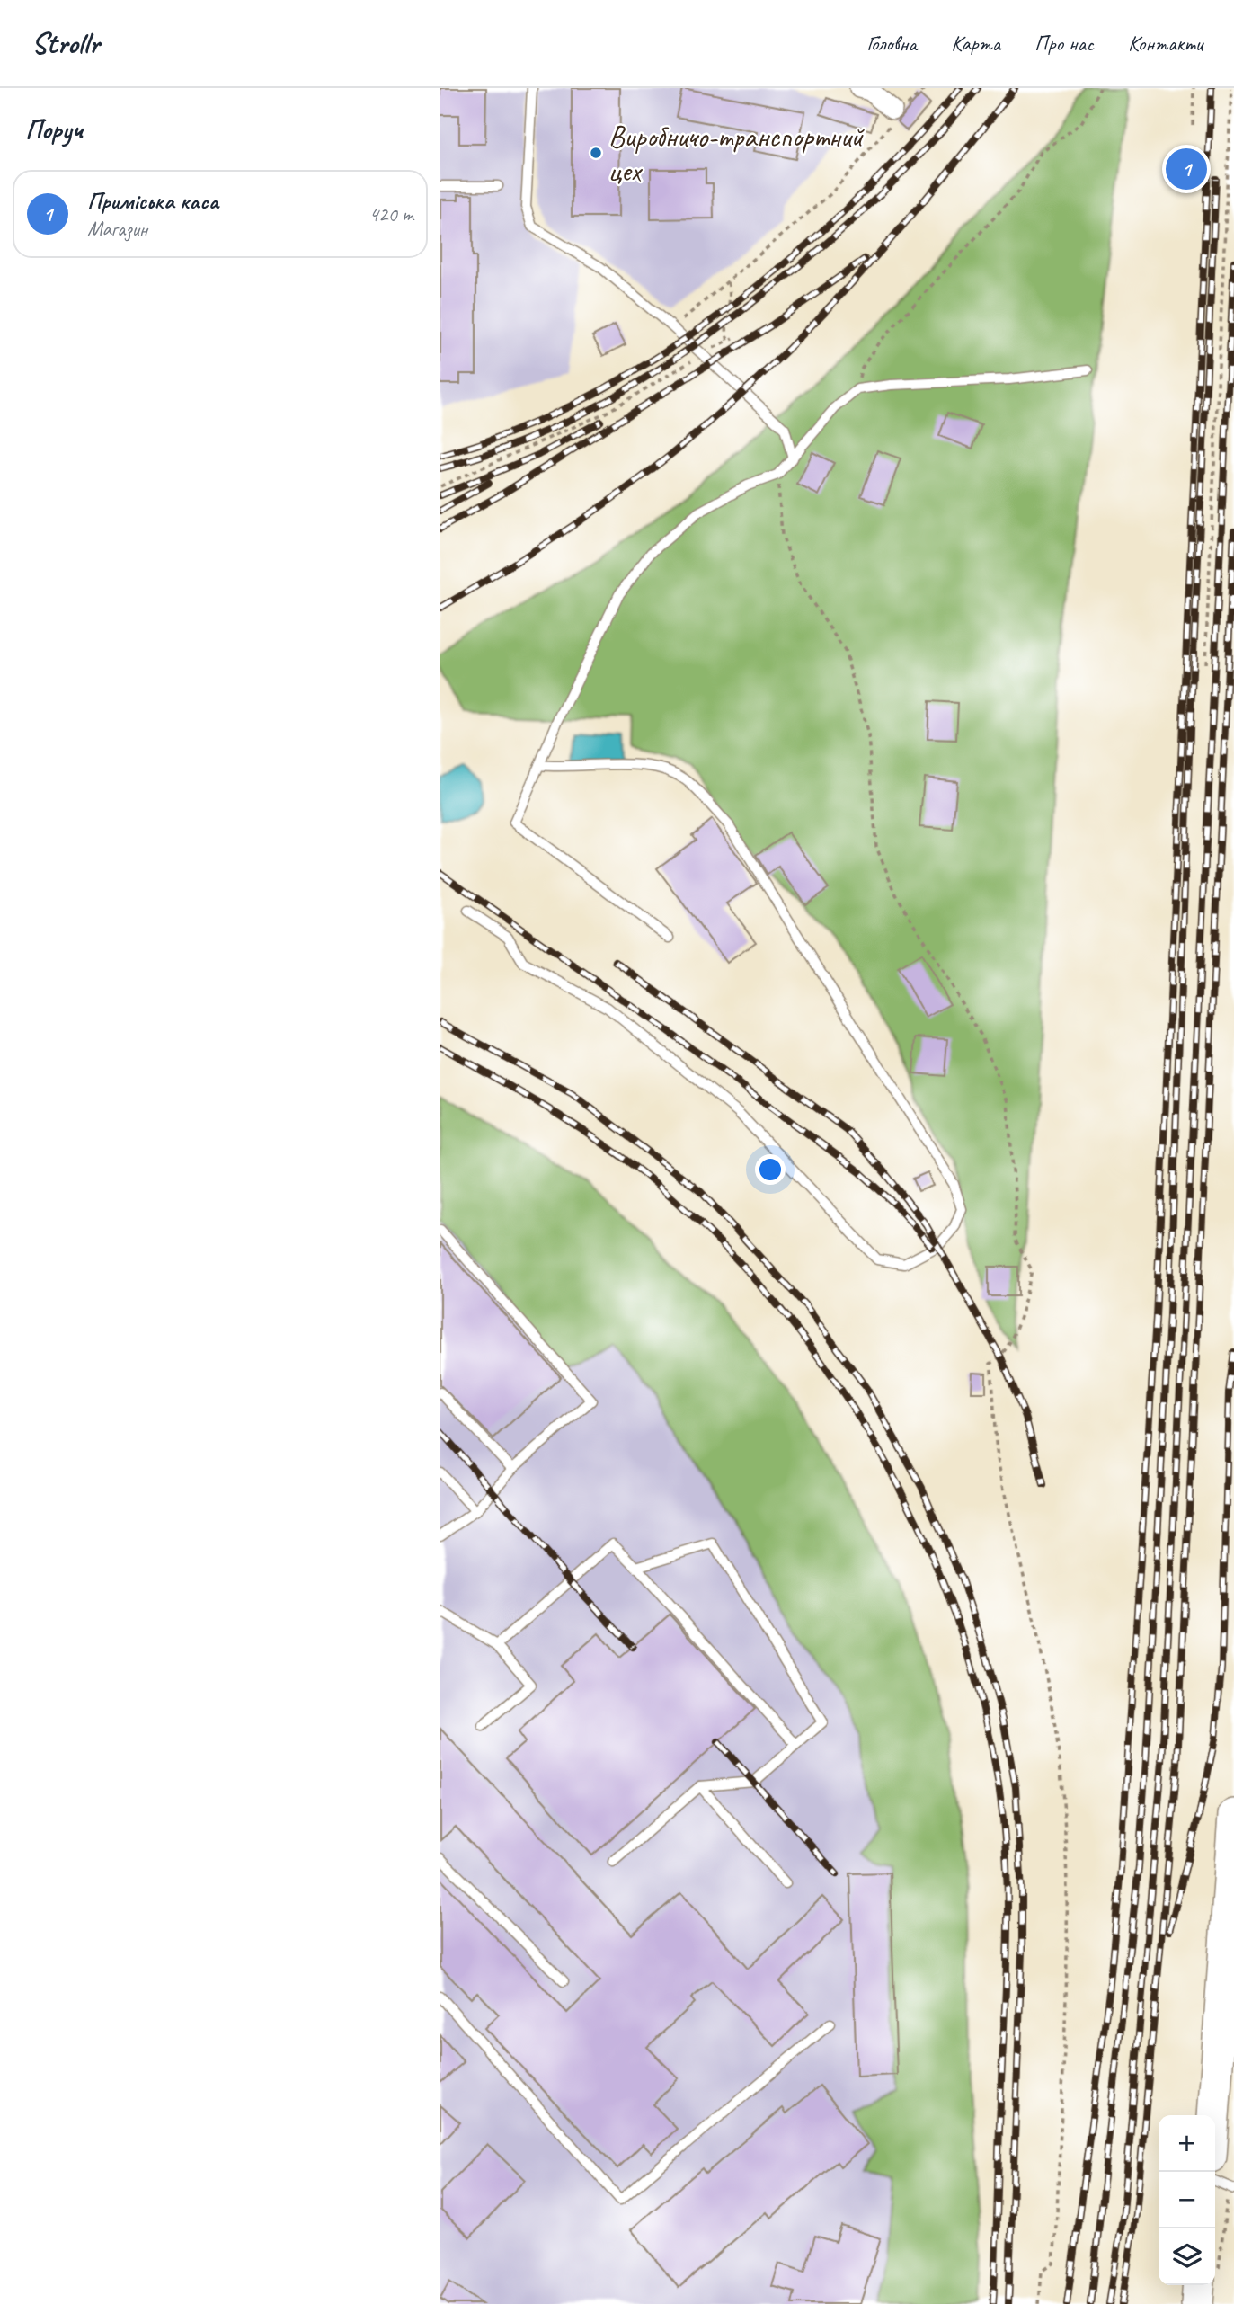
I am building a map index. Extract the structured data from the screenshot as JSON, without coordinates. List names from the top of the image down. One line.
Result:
{"places":["Виробничо-транспортний цех"],"page":{"header":"Strollr","nav":["Головна","Карта","Про нас","Контакти"],"heading":"Поруч","pins":"1","list":[{"mark":"1","name":"Приміська каса","note":"Магазин","value":"420 m"}],"map_buttons":["+","−"]}}
